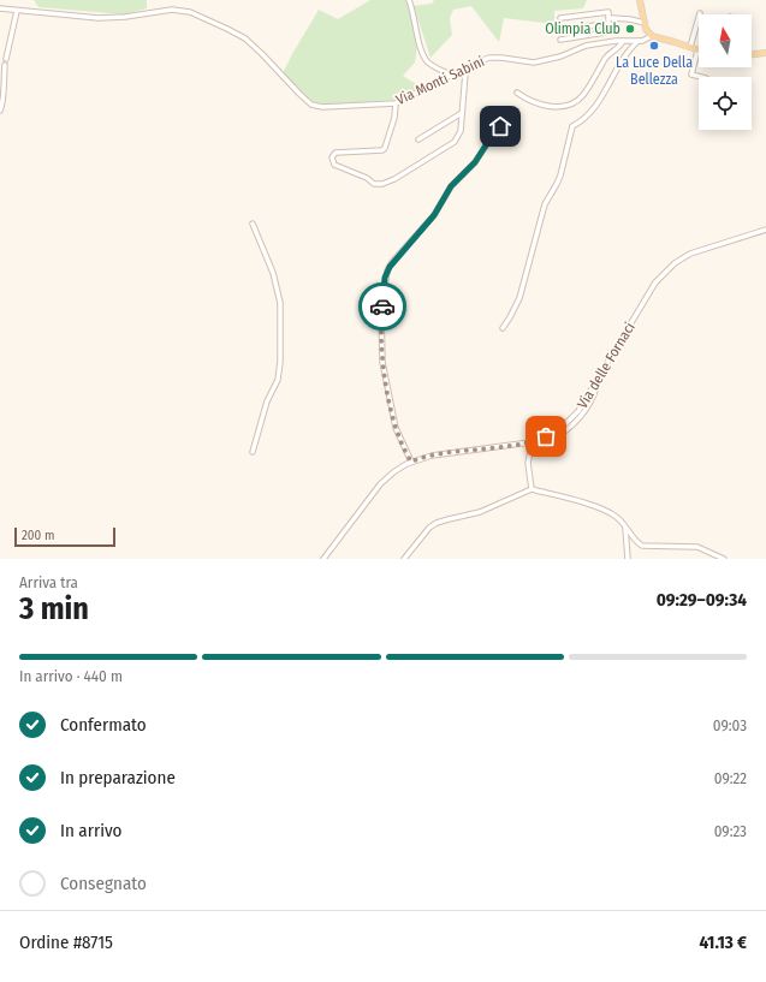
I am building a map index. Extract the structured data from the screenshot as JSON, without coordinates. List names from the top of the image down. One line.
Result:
{"streets":{"street":["Via Monti Sabini","Via delle Fornaci"]},"places":["Olimpia Club","La Luce Della Bellezza"],"scale_bar":"200 m","north":"top","page":{"scale":"200 m","heading":["3 min","Arriva tra","09:29–09:34"],"panel":["Ordine #8715","41.13 €"],"bar":"In arrivo · 440 m","list":[["Confermato","09:03"],["In preparazione","09:22"],["In arrivo","09:23"],"Consegnato"]}}
